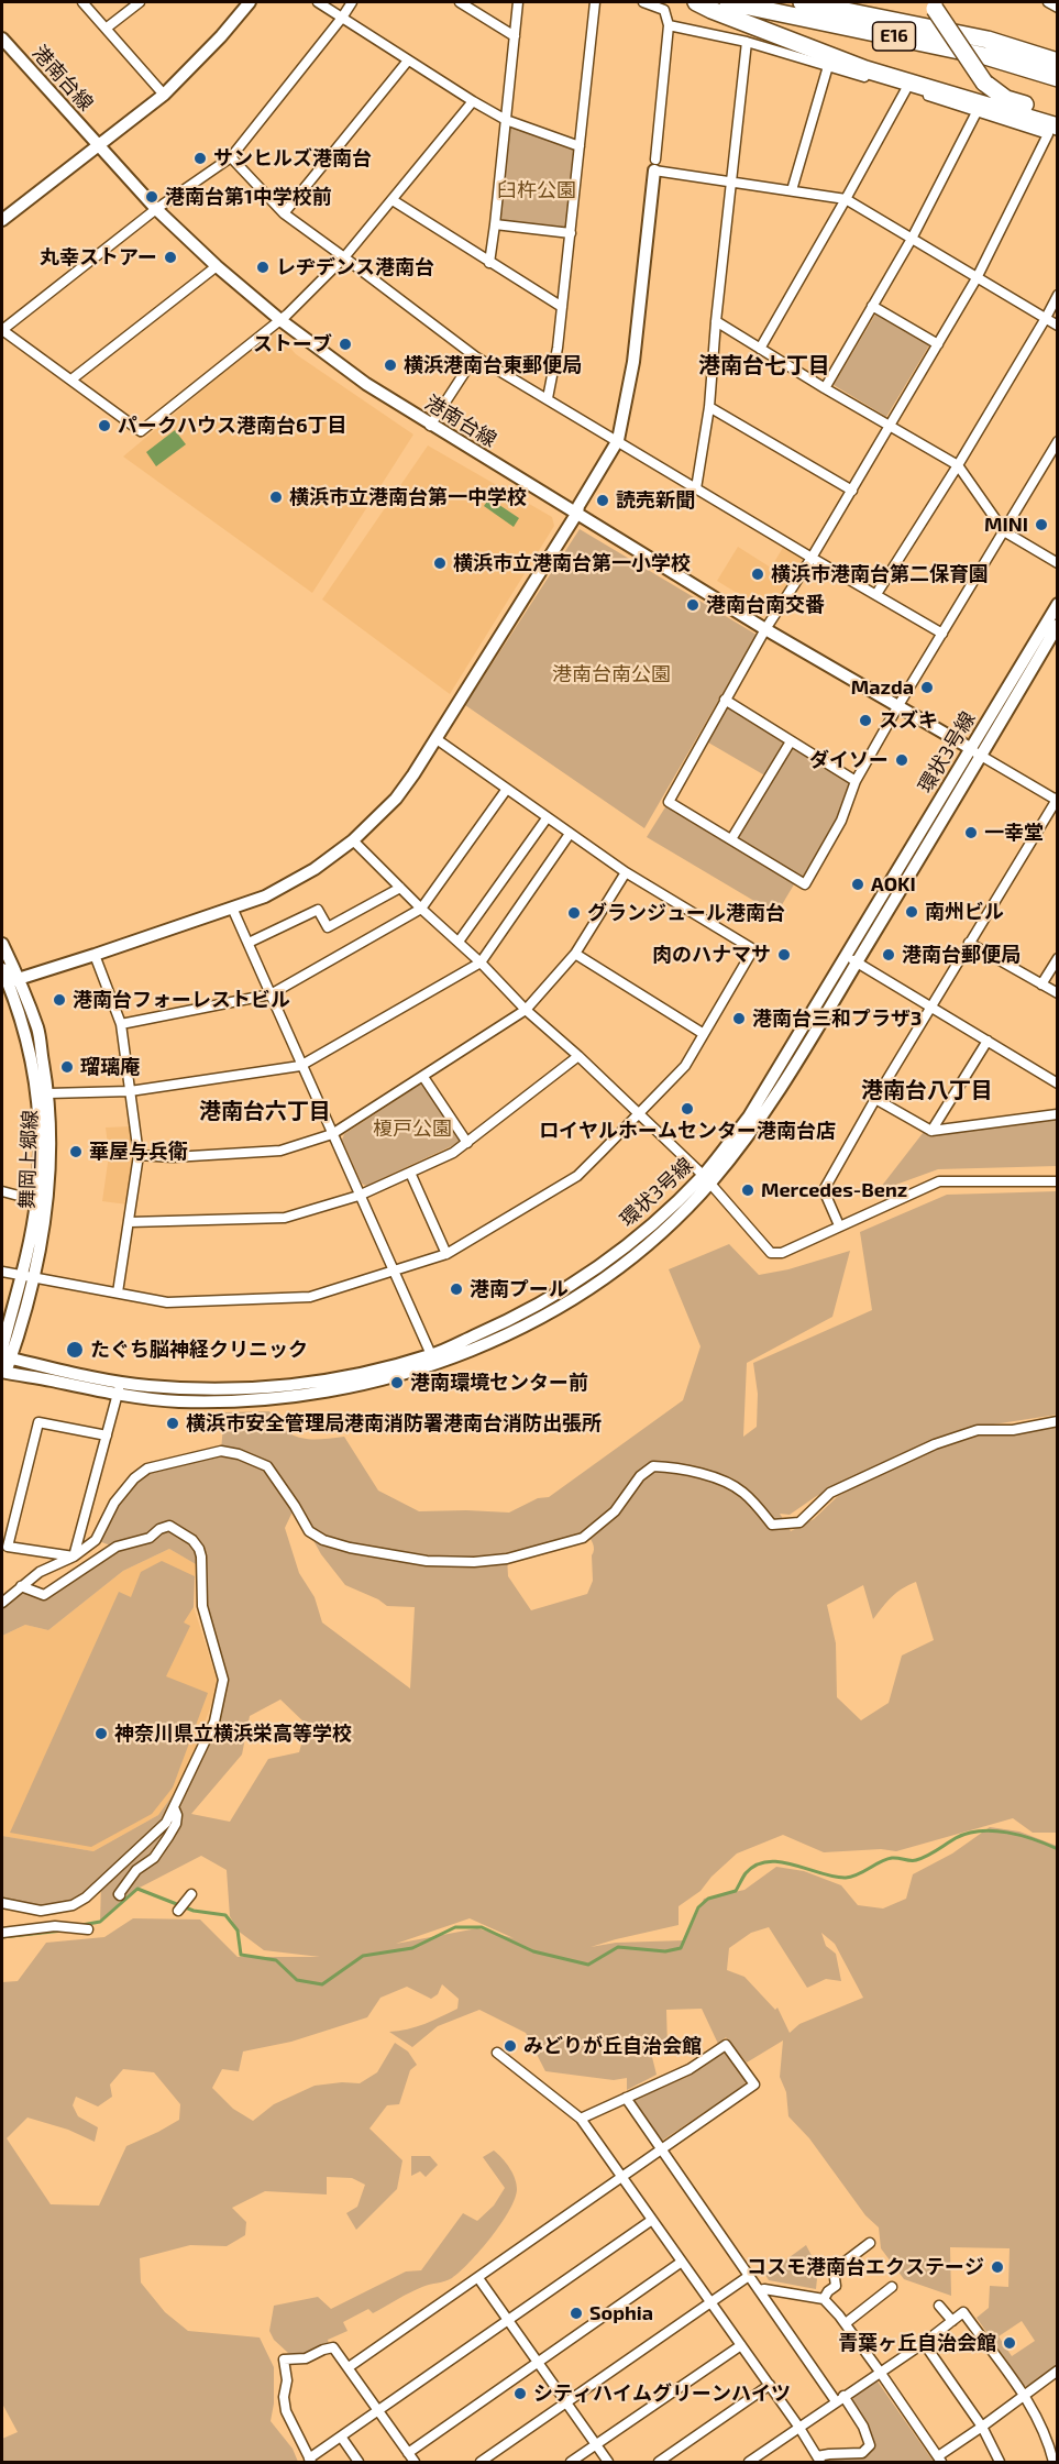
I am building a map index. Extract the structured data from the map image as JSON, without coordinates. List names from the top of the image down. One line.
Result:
{"streets":{"highway":["E16"],"street":["港南台線","環状3号線","舞岡上郷線"]},"crossings":[["港南台線","環状3号線"],["環状3号線","舞岡上郷線"]],"districts":["港南台七丁目","港南台八丁目","港南台六丁目"],"parks":["臼杵公園","港南台南公園","榎戸公園"],"places":["サンヒルズ港南台","港南台第1中学校前","丸幸ストアー","レヂデンス港南台","ストーブ","横浜港南台東郵便局","パークハウス港南台6丁目","横浜市立港南台第一中学校","読売新聞","MINI","横浜市立港南台第一小学校","横浜市港南台第二保育園","港南台南交番","Mazda","スズキ","ダイソー","一幸堂","AOKI","南州ビル","グランジュール港南台","肉のハナマサ","港南台郵便局","港南台フォーレストビル","港南台三和プラザ3","瑠璃庵","ロイヤルホームセンター港南台店","華屋与兵衛","Mercedes-Benz","港南プール","たぐち脳神経クリニック","港南環境センター前","横浜市安全管理局港南消防署港南台消防出張所","神奈川県立横浜栄高等学校","みどりが丘自治会館","コスモ港南台エクステージ","Sophia","青葉ヶ丘自治会館","シティハイムグリーンハイツ"]}
